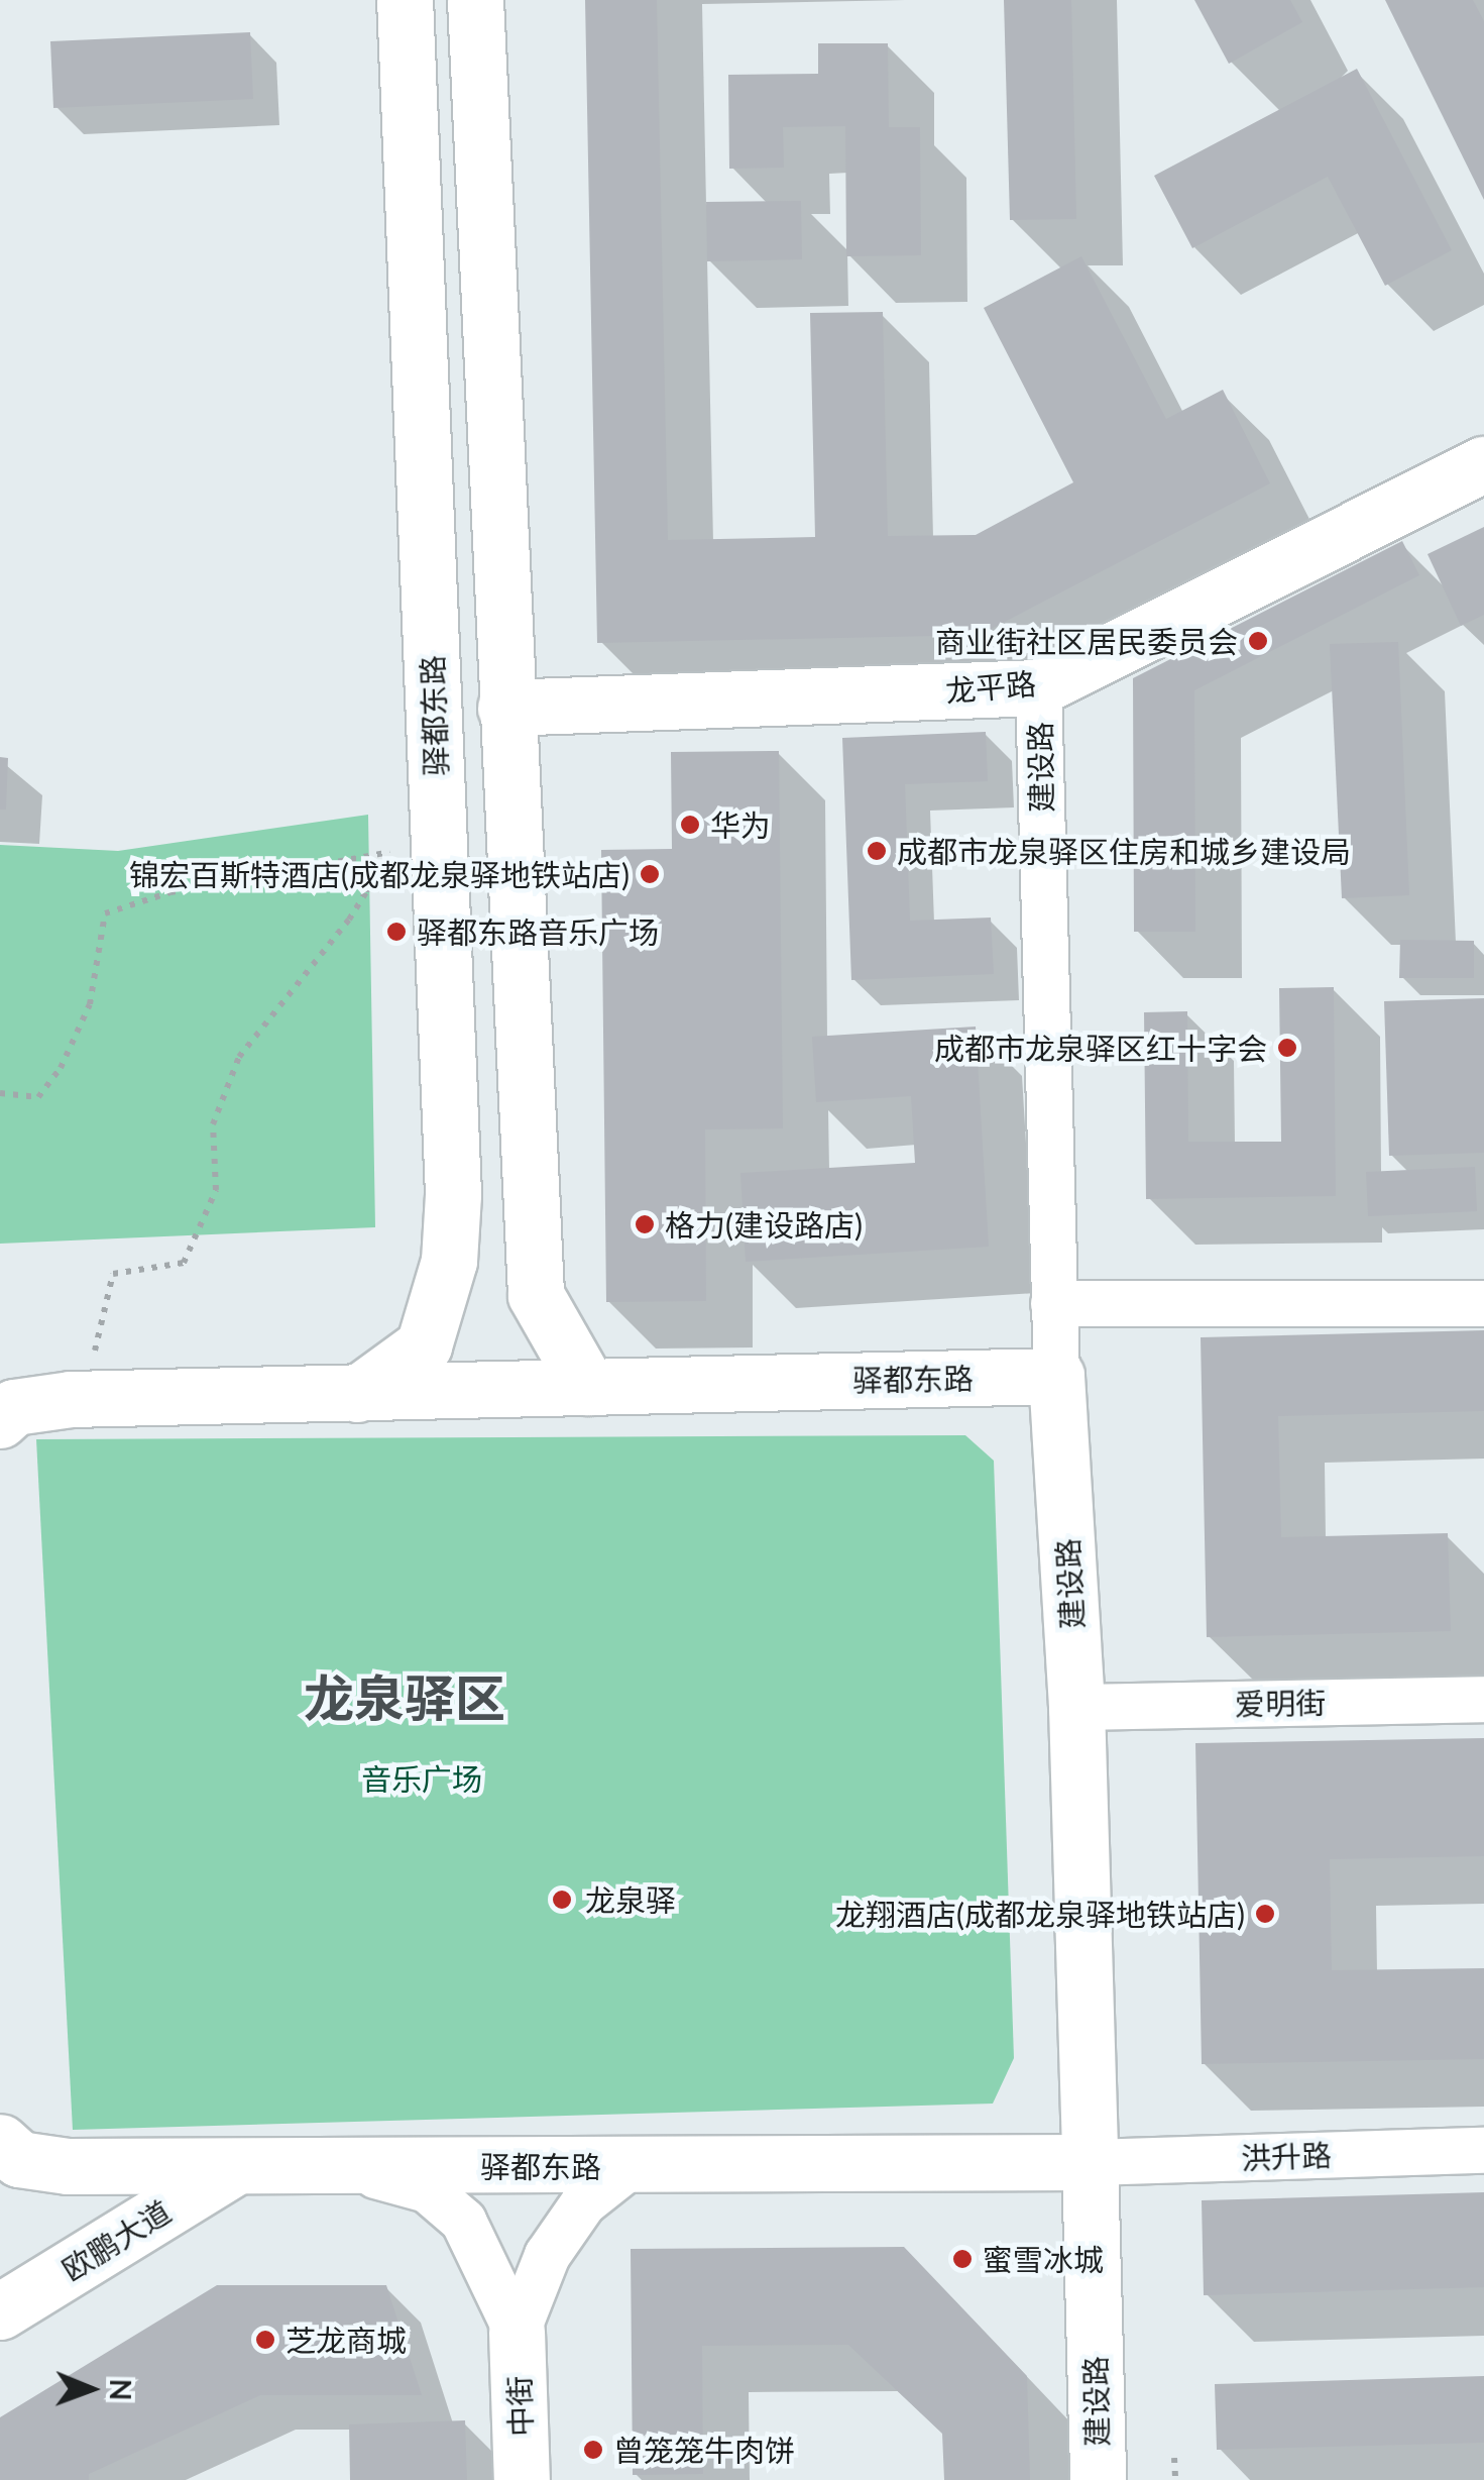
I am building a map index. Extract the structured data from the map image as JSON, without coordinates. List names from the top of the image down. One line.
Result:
{"streets":{"main road":["龙平路","驿都东路","建设路","欧鹏大道","中街"],"street":["爱明街","洪升路"]},"crossings":[["龙平路","建设路"],["驿都东路","建设路"],["驿都东路","洪升路"],["驿都东路","欧鹏大道"],["建设路","爱明街"],["建设路","洪升路"]],"districts":["龙泉驿区"],"parks":["音乐广场"],"places":["商业街社区居民委员会","华为","成都市龙泉驿区住房和城乡建设局","锦宏百斯特酒店(成都龙泉驿地铁站店)","驿都东路音乐广场","成都市龙泉驿区红十字会","格力(建设路店)","龙泉驿","龙翔酒店(成都龙泉驿地铁站店)","蜜雪冰城","芝龙商城","曾笼笼牛肉饼"],"north":"right"}
